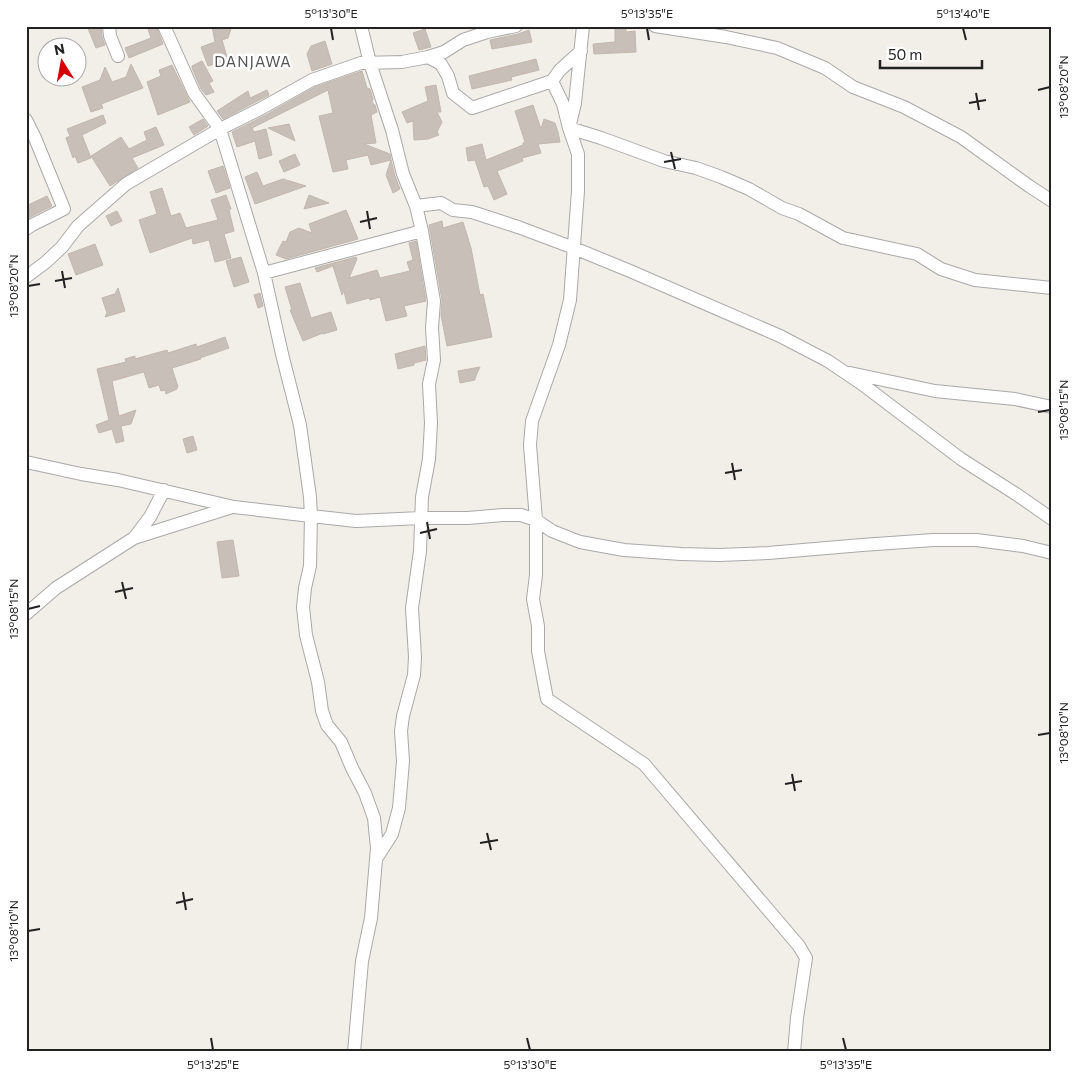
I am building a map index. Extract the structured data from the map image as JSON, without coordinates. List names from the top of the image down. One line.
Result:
{"districts":["DANJAWA"],"scale_bar":"50 m","north":"top","coordinates":["5°13'30\"E","5°13'35\"E","5°13'40\"E","13°08'20\"N","13°08'15\"N","13°08'10\"N","5°13'25\"E"]}
